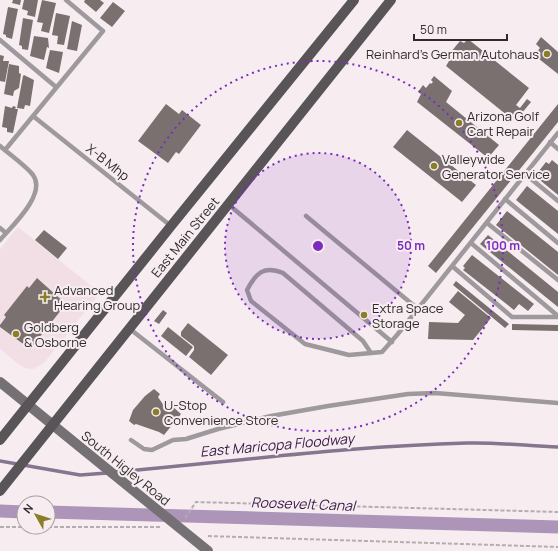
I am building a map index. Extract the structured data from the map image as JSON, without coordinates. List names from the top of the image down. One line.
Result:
{"streets":{"main road":["East Main Street","South Higley Road"],"lane":["X-B Mhp"]},"crossings":[["X-B Mhp","East Main Street"],["East Main Street","South Higley Road"]],"water":["East Maricopa Floodway","Roosevelt Canal"],"places":{"other":["Reinhard's German Autohaus","Arizona Golf Cart Repair","Valleywide Generator Service","Extra Space Storage","Goldberg & Osborne","U-Stop Convenience Store"],"health":["Advanced Hearing Group"]},"scale_bar":"50 m","north":"top left","rings":["50 m","100 m"]}
